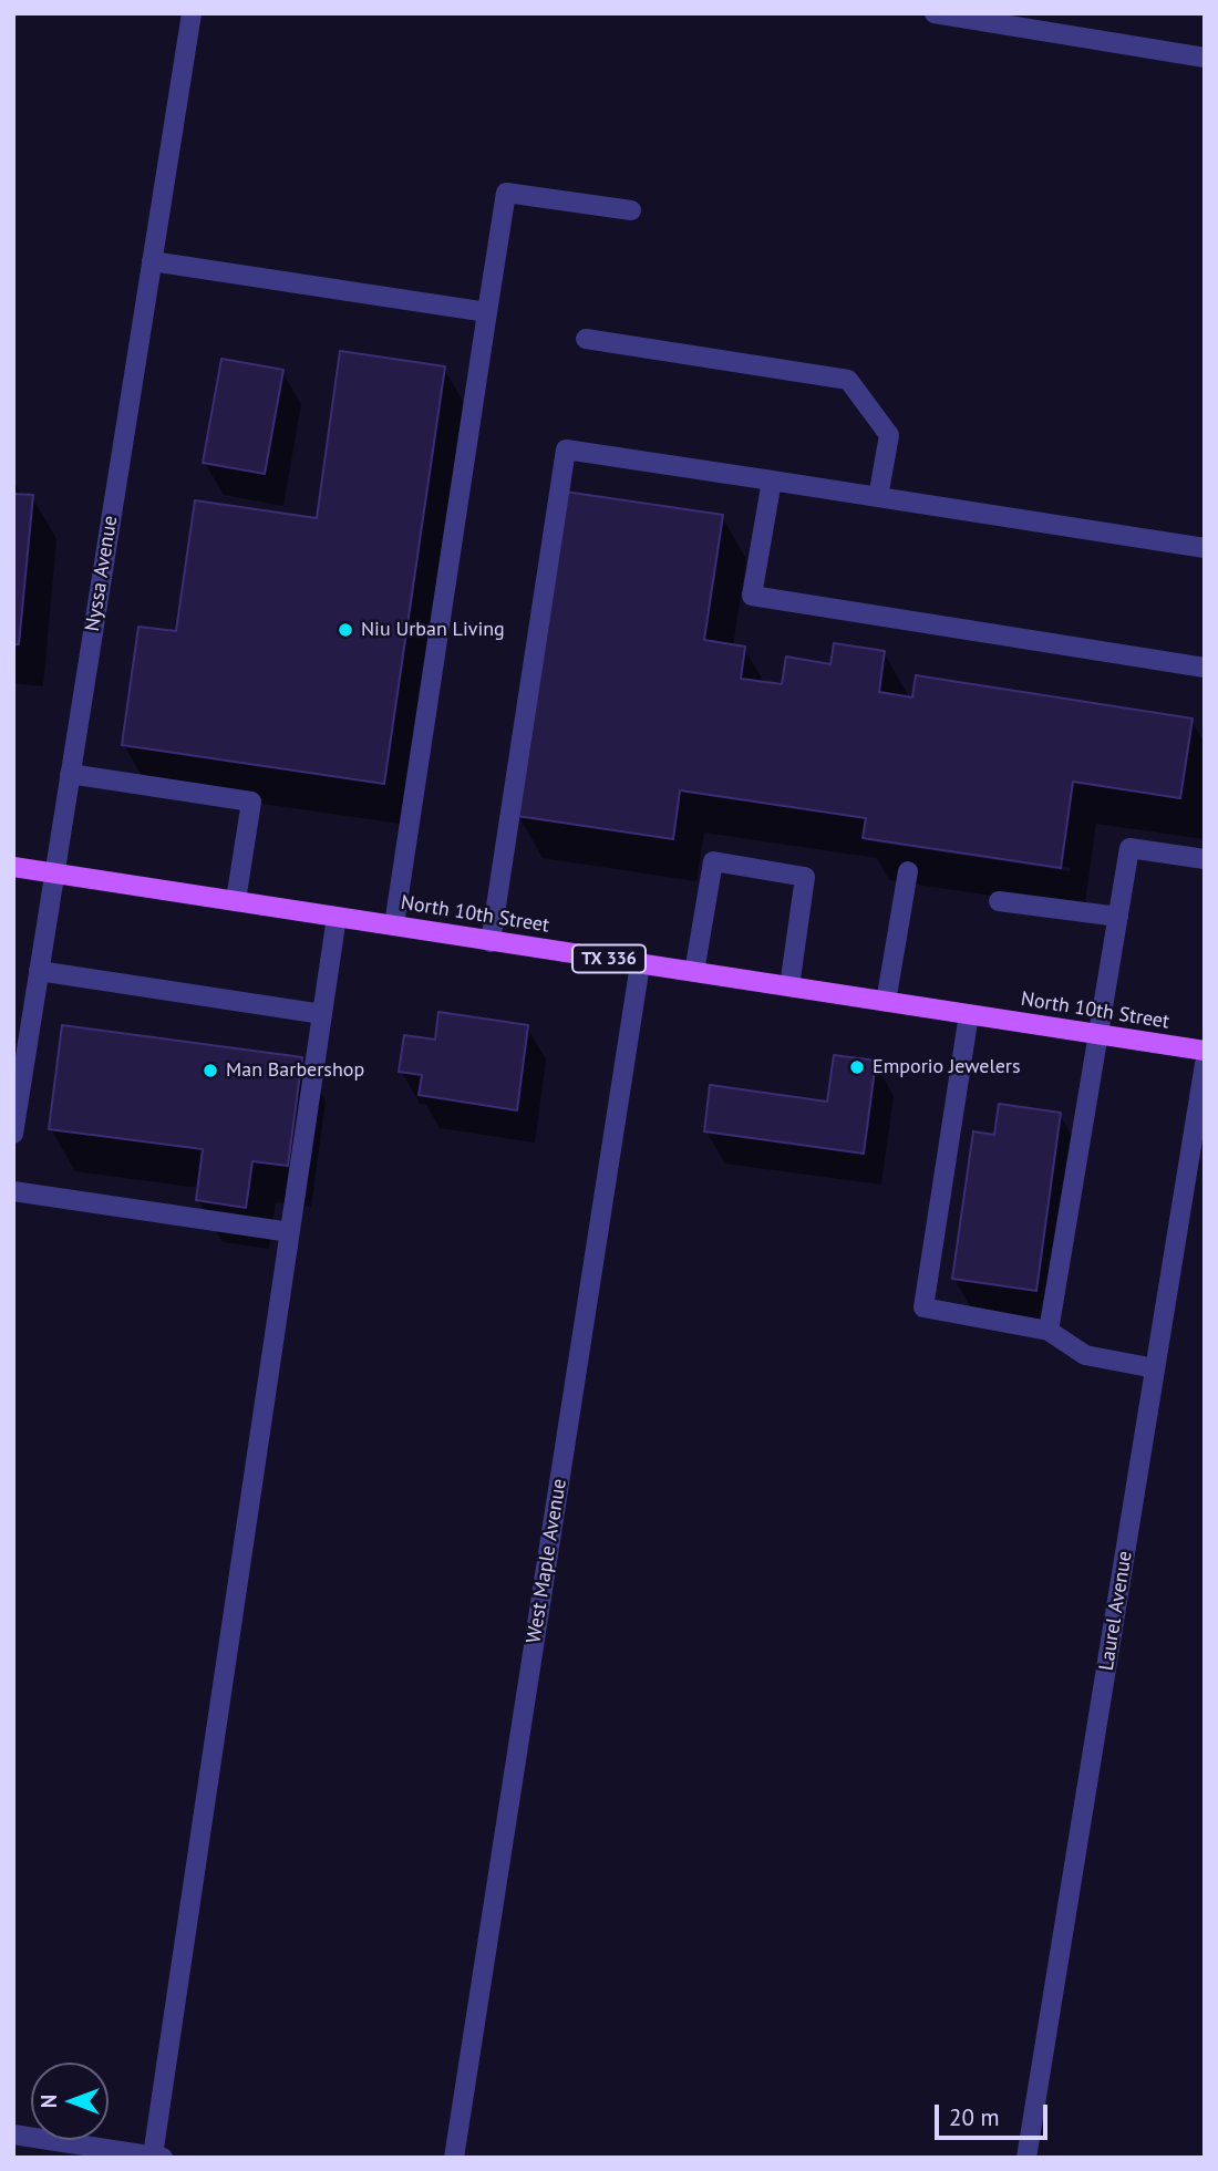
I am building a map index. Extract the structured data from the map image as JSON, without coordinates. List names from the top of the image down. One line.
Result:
{"streets":{"main road":["North 10th Street","TX 336"],"street":["Nyssa Avenue","West Maple Avenue","Laurel Avenue"]},"crossings":[["Nyssa Avenue","North 10th Street"],["North 10th Street","West Maple Avenue"]],"places":["Niu Urban Living","Emporio Jewelers","Man Barbershop"],"scale_bar":"20 m","north":"left"}
